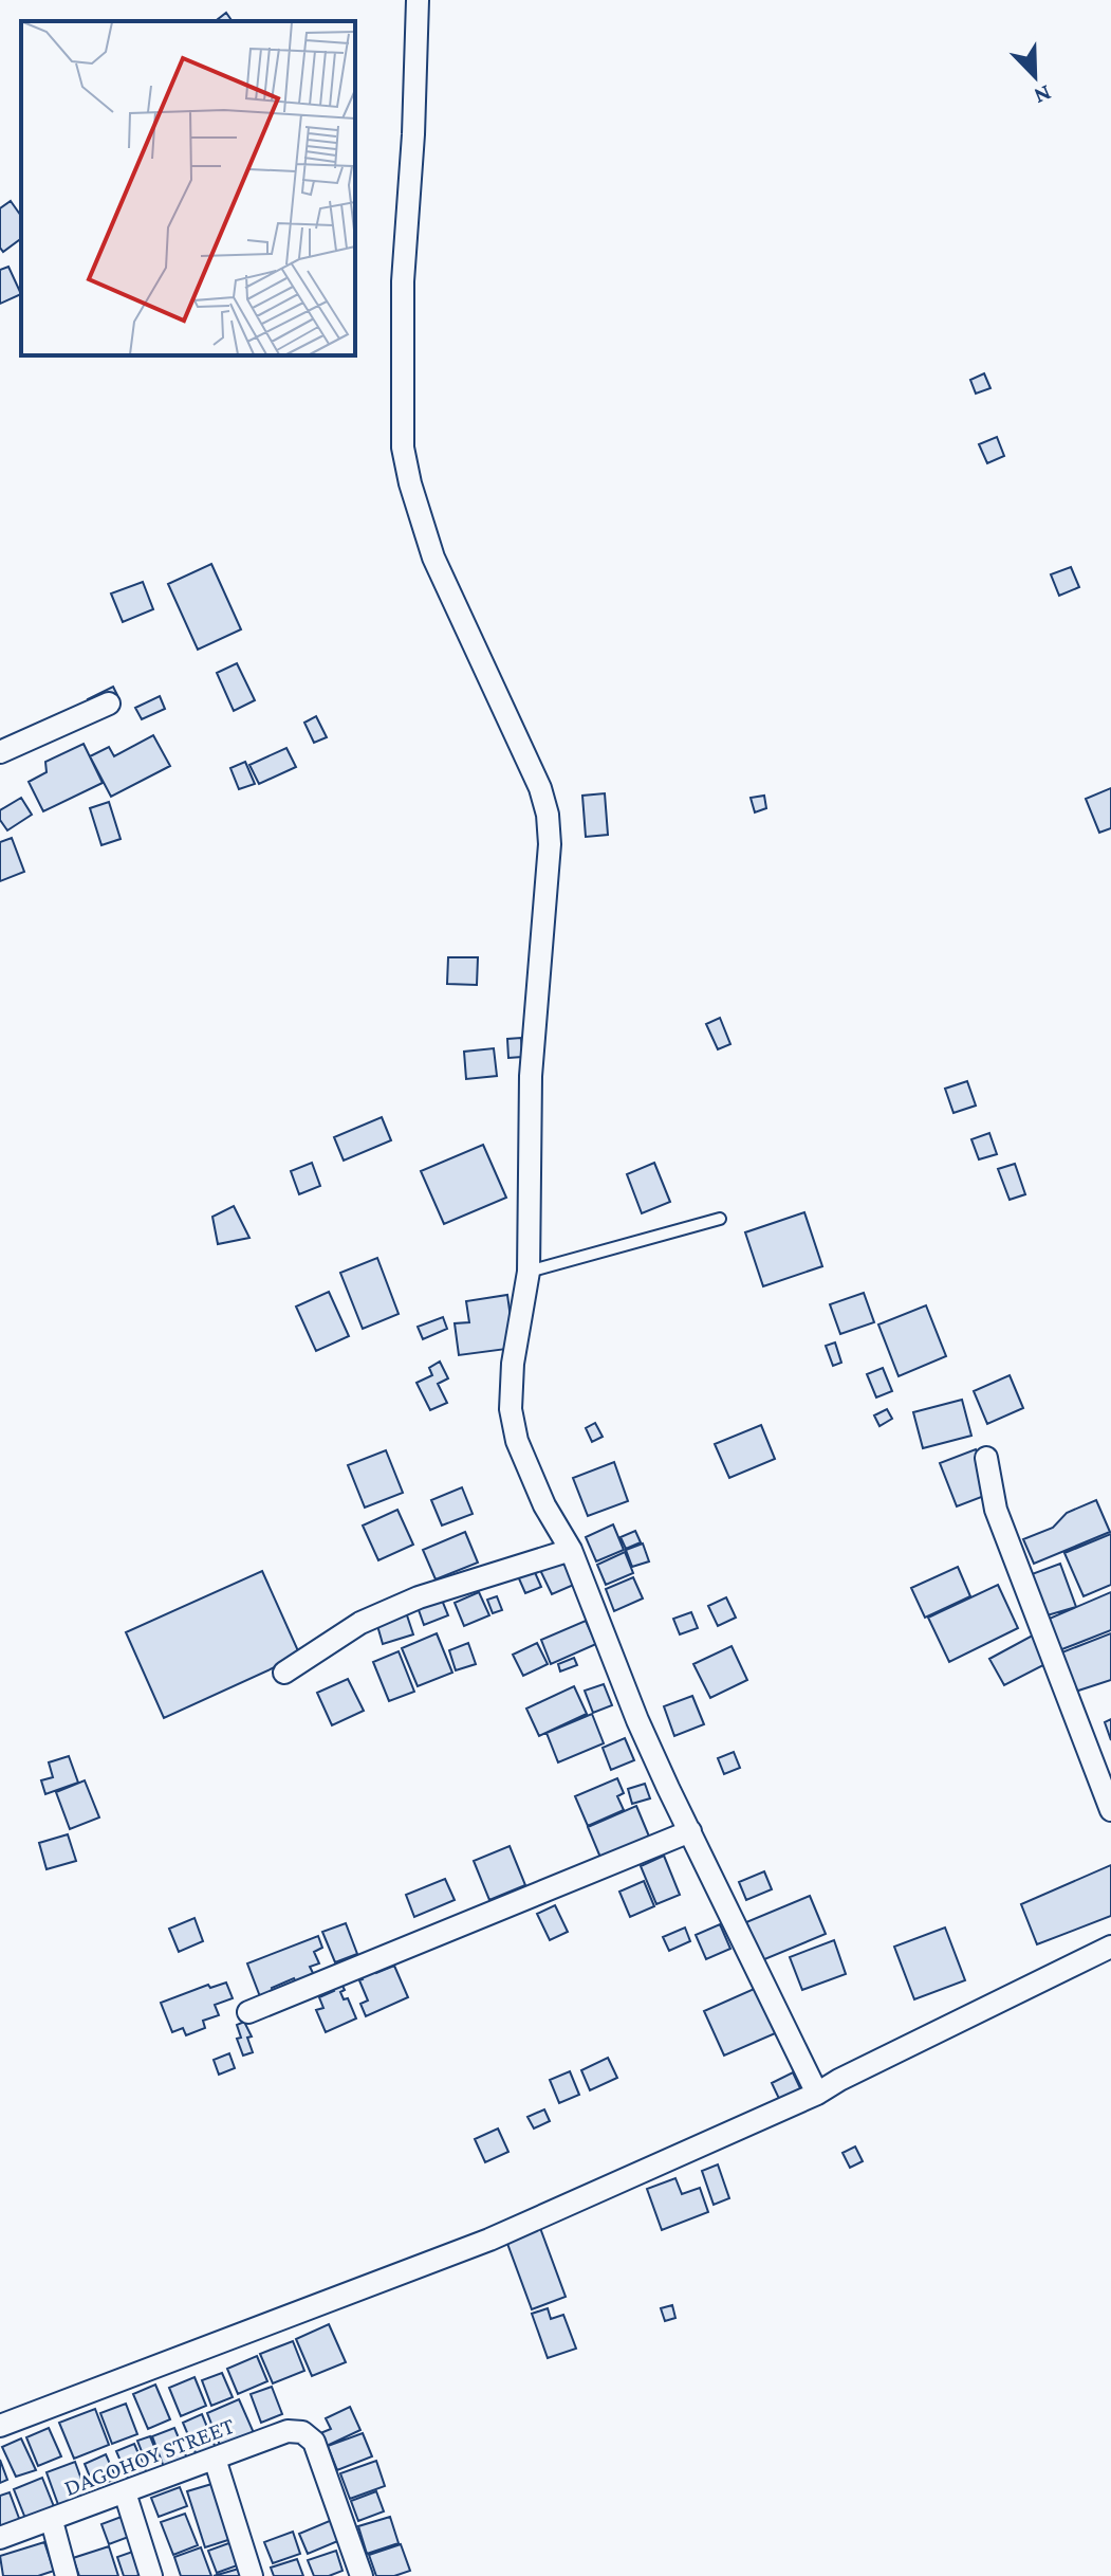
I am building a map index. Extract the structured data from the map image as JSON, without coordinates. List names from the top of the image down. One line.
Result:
{"streets":{"street":["DAGOHOY STREET"]},"north":"bottom right"}
